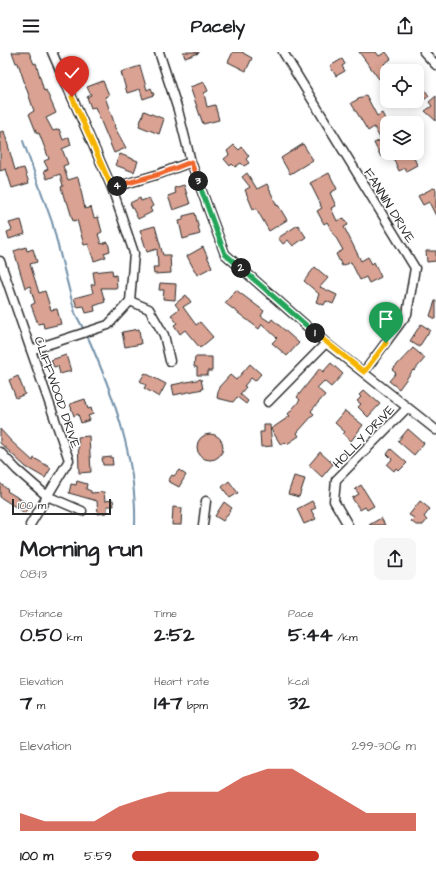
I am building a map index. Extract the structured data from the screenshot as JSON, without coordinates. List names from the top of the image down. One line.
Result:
{"streets":{"street":["FANNIN DRIVE","CLIFFWOOD DRIVE","HOLLY DRIVE"]},"scale_bar":"100 m","page":{"header":"Pacely","pins":["3","4","2","1"],"scale":"100 m","heading":["Morning run","08:13"],"stats":[["Distance","0.50 km"],["Time","2:52"],["Pace","5:44 /km"],["Elevation","7 m"],["Heart rate","147 bpm"],["kcal","32"]],"chart":["Elevation","299–306 m"],"list":[{"name":"100 m","note":"5:59"}]}}
